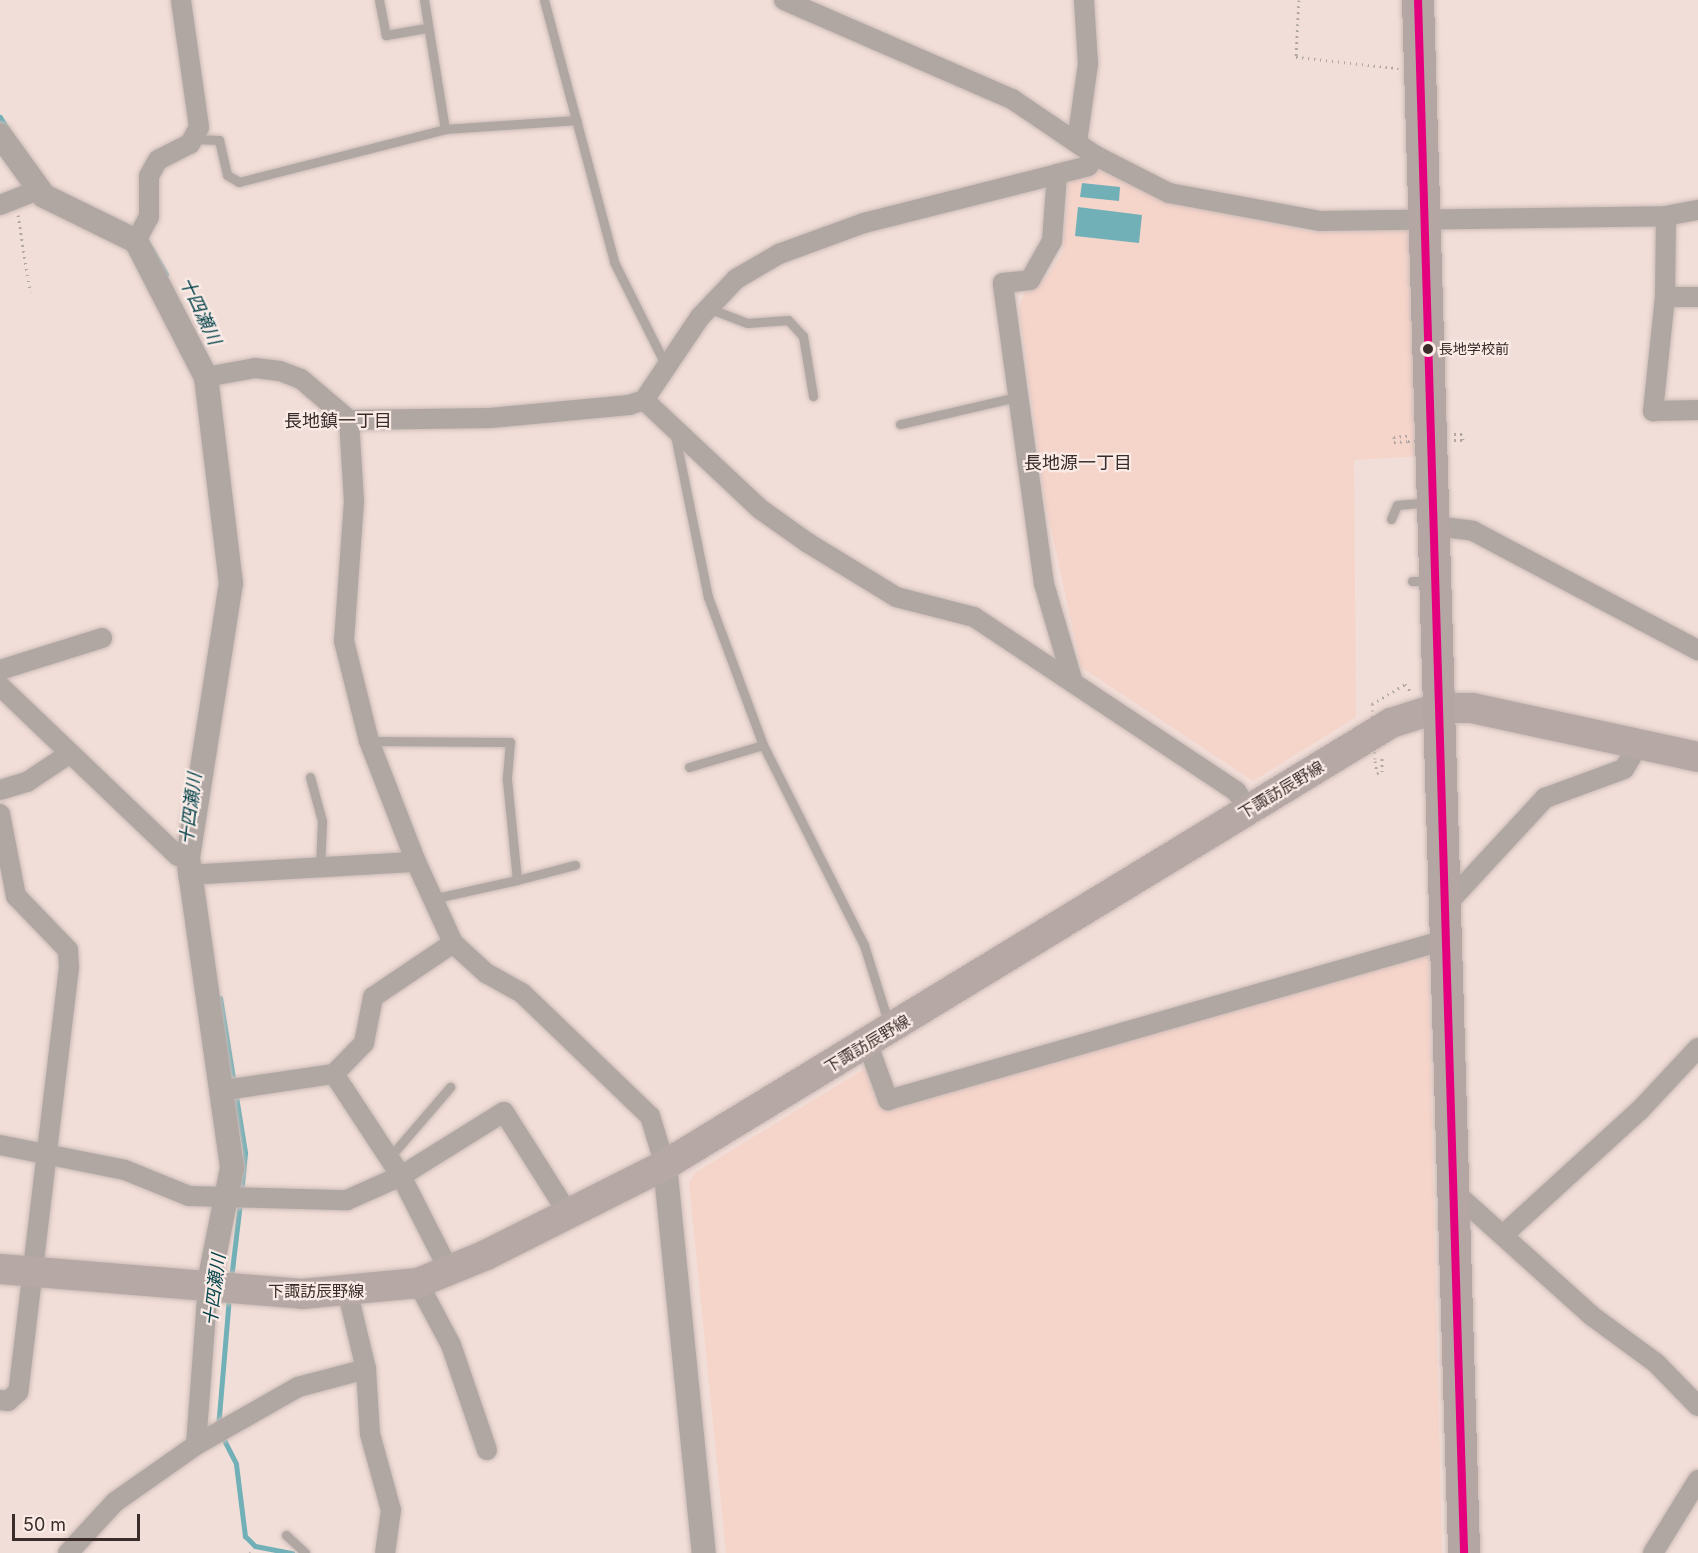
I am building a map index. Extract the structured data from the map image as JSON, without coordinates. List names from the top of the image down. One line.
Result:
{"streets":{"main road":["下諏訪辰野線"]},"districts":["長地鎮一丁目","長地源一丁目"],"water":["十四瀬川"],"places":["長地学校前"],"scale_bar":"50 m"}
